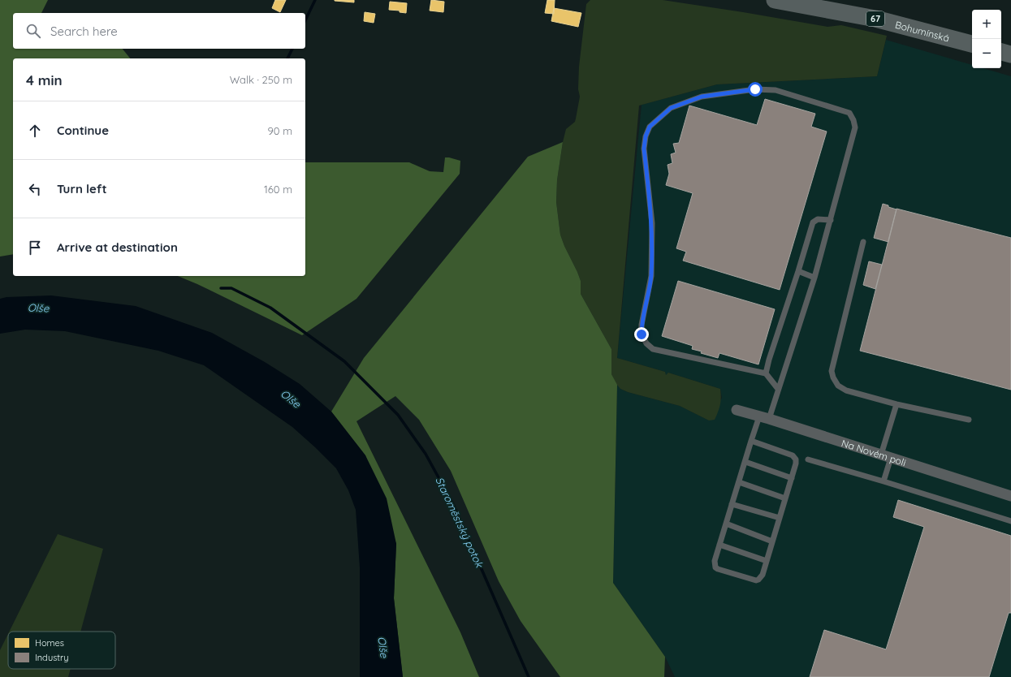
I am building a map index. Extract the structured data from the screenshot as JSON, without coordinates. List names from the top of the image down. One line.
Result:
{"streets":{"main road":["67","Bohumínská"],"street":["Na Novém poli"]},"water":["Olše","Staroměstský potok"],"legend":["Homes","Industry"],"page":{"map_buttons":["+","−"],"search":"Search here","heading":["4 min","Walk · 250 m"],"list":[["Continue","90 m"],["Turn left","160 m"],"Arrive at destination"]}}
